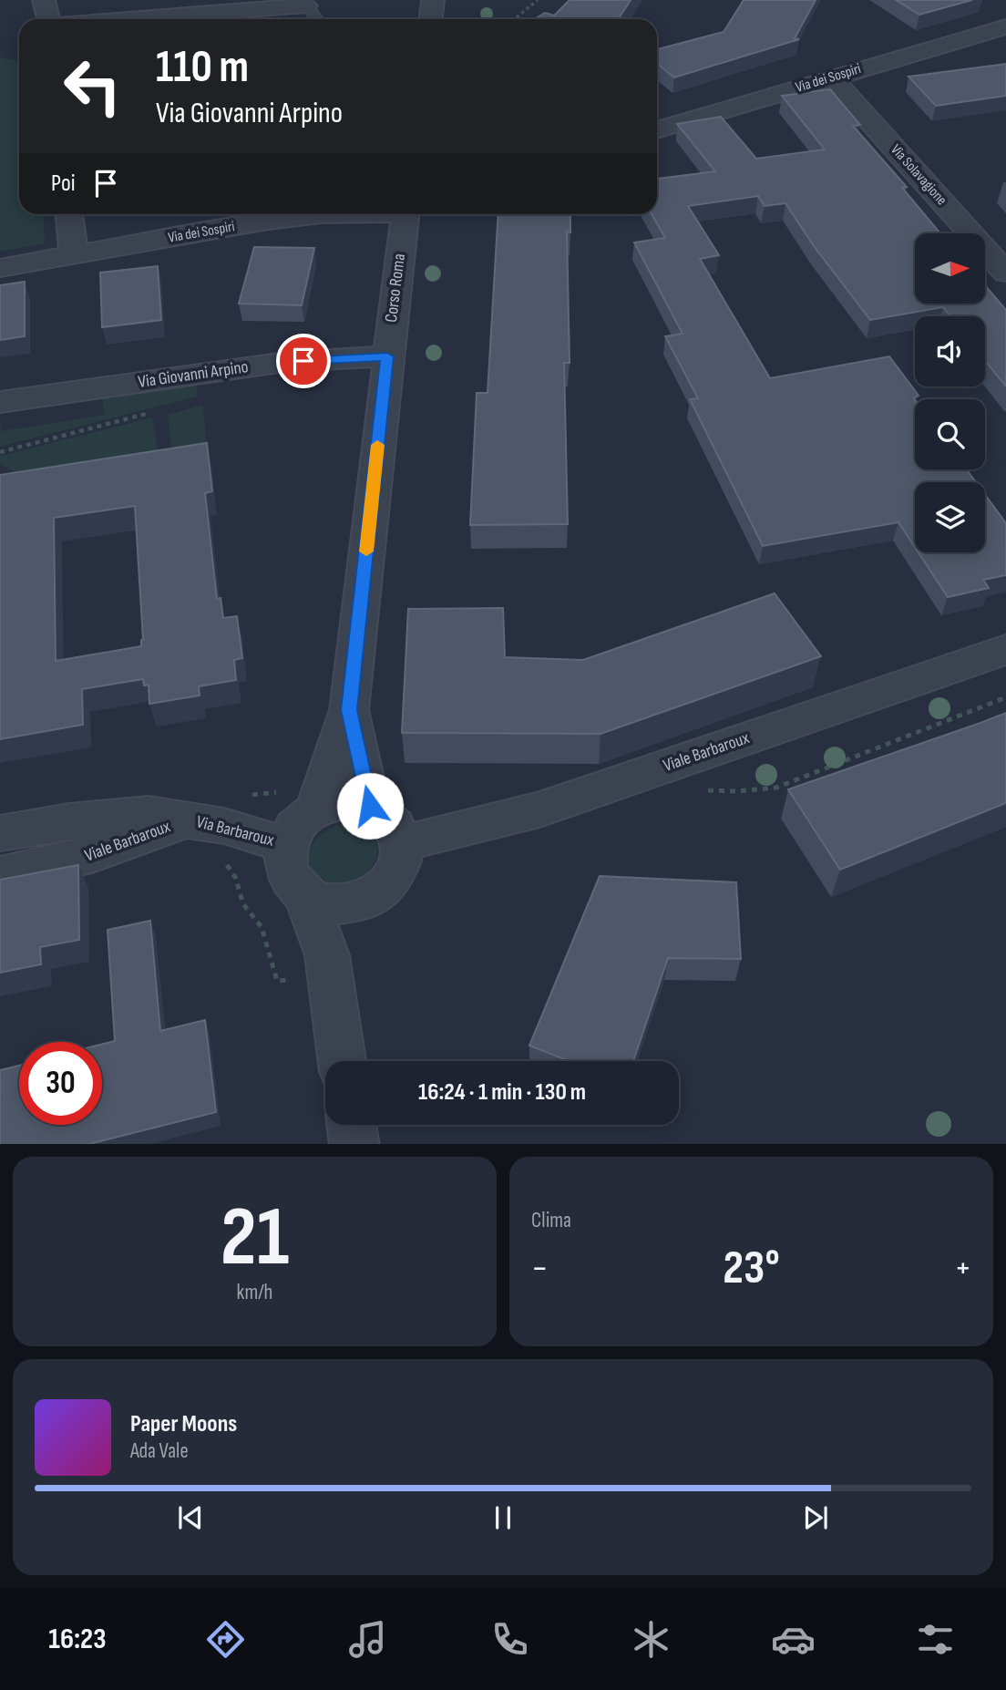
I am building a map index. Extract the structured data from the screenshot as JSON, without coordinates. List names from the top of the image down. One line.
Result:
{"streets":{"street":["Via dei Sospiri","Via Solavagione","Corso Roma","Via Giovanni Arpino","Viale Barbaroux","Via Barbaroux"]},"crossings":[["Via dei Sospiri","Via Solavagione"],["Corso Roma","Via Giovanni Arpino"],["Corso Roma","Viale Barbaroux"],["Corso Roma","Via Barbaroux"],["Viale Barbaroux","Via Barbaroux"]],"north":"right","page":{"turn":["110 m","Via Giovanni Arpino"],"then":"Poi","limit":"30","trip":"16:24 · 1 min · 130 m","tile":[["21","km/h"],"Clima"],"heat":["−","23°","+"],"song":["Paper Moons","Ada Vale"],"tabs":"16:23"}}
